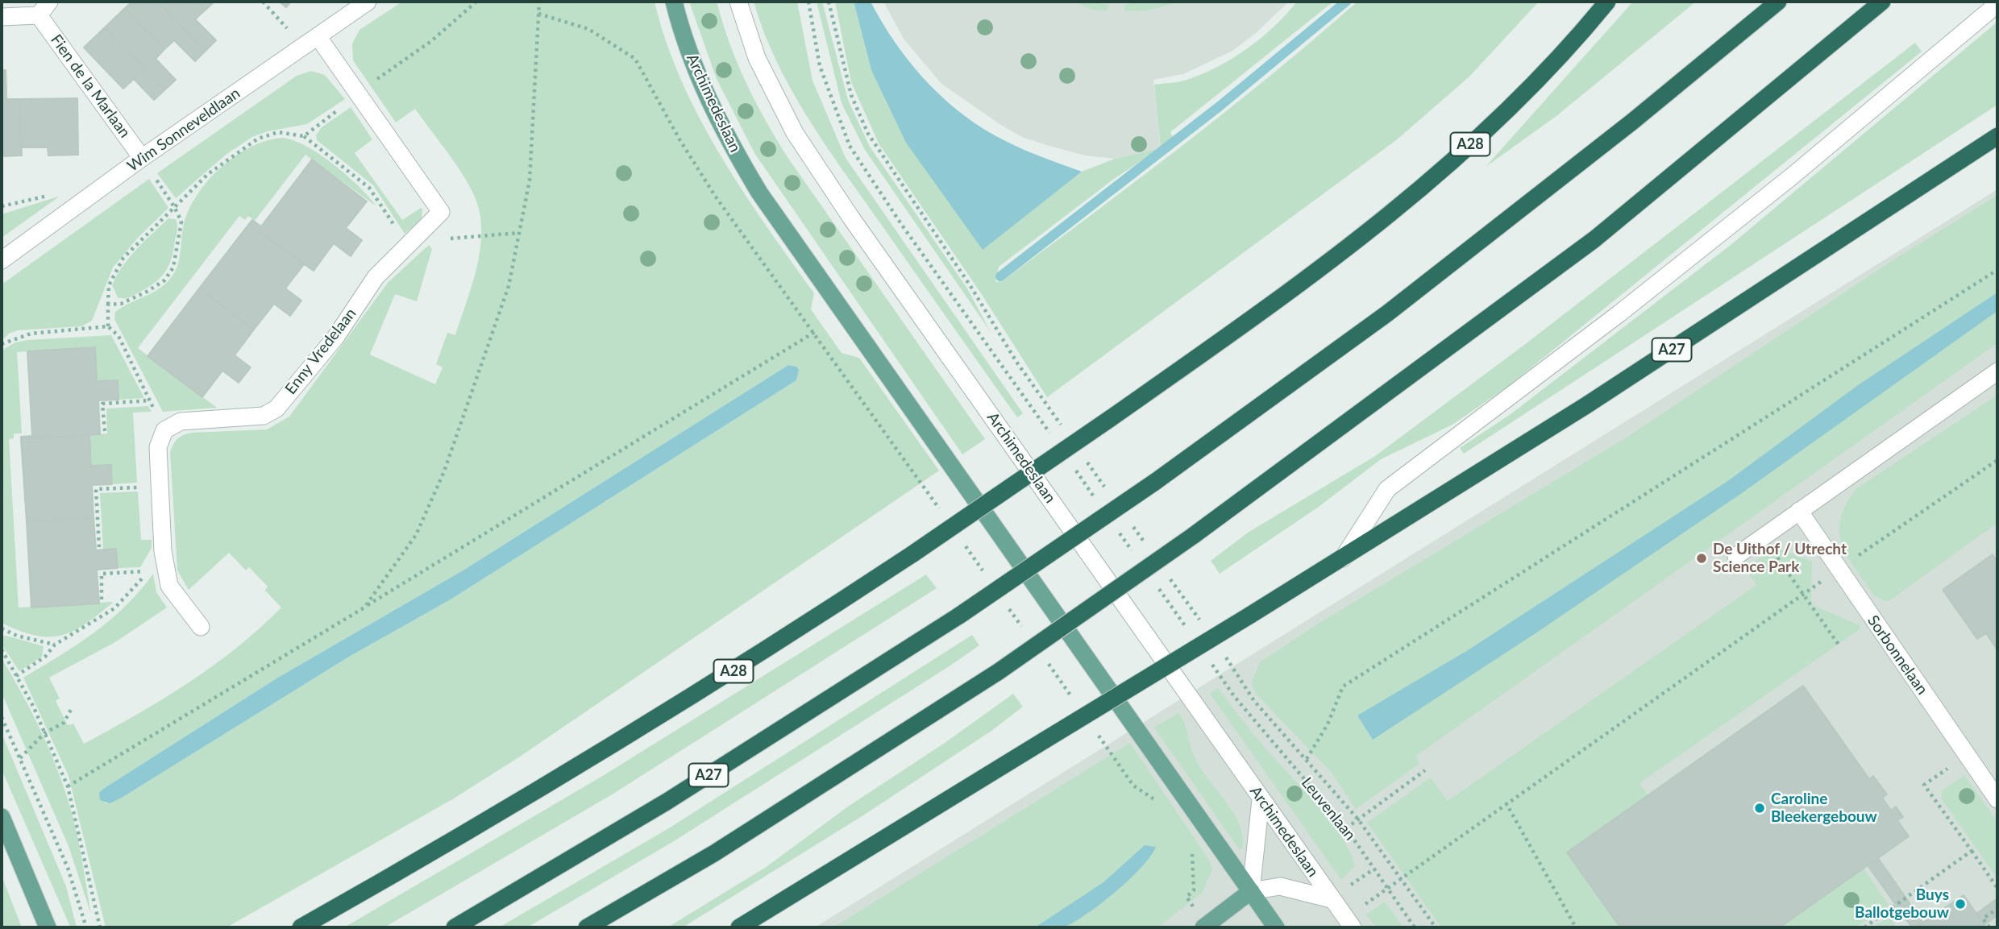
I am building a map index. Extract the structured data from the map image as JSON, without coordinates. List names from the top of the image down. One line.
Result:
{"streets":{"highway":["A28","A27"],"main road":["Archimedeslaan"],"street":["Fien de la Marlaan","Wim Sonneveldlaan","Enny Vredelaan","Sorbonnelaan"],"path":["Leuvenlaan"]},"crossings":[["Fien de la Marlaan","Wim Sonneveldlaan"],["Wim Sonneveldlaan","Enny Vredelaan"]],"places":["De Uithof / Utrecht Science Park","Caroline Bleekergebouw","Buys Ballotgebouw"]}
